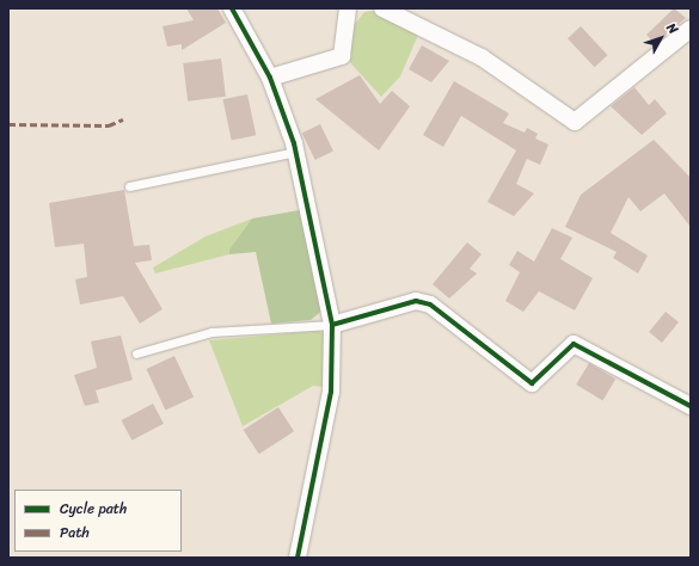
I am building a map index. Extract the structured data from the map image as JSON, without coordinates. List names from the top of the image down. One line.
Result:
{"legend":["Cycle path","Path"],"north":"top right"}
